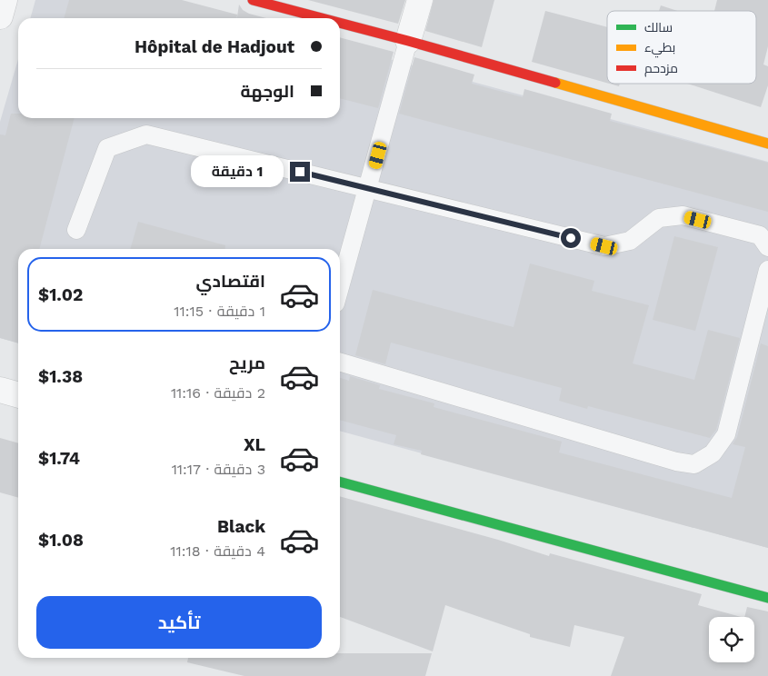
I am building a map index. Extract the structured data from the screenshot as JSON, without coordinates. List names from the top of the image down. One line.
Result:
{"legend":["سالك","بطيء","مزدحم"],"page":{"banner":["Hôpital de Hadjout","الوجهة"],"bubble":"1 دقيقة","list":[{"name":"اقتصادي","note":"1 دقيقة · 11:15","value":"$1.02"},{"name":"مريح","note":"2 دقيقة · 11:16","value":"$1.38"},{"name":"XL","note":"3 دقيقة · 11:17","value":"$1.74"},{"name":"Black","note":"4 دقيقة · 11:18","value":"$1.08"}],"buttons":"تأكيد"}}
